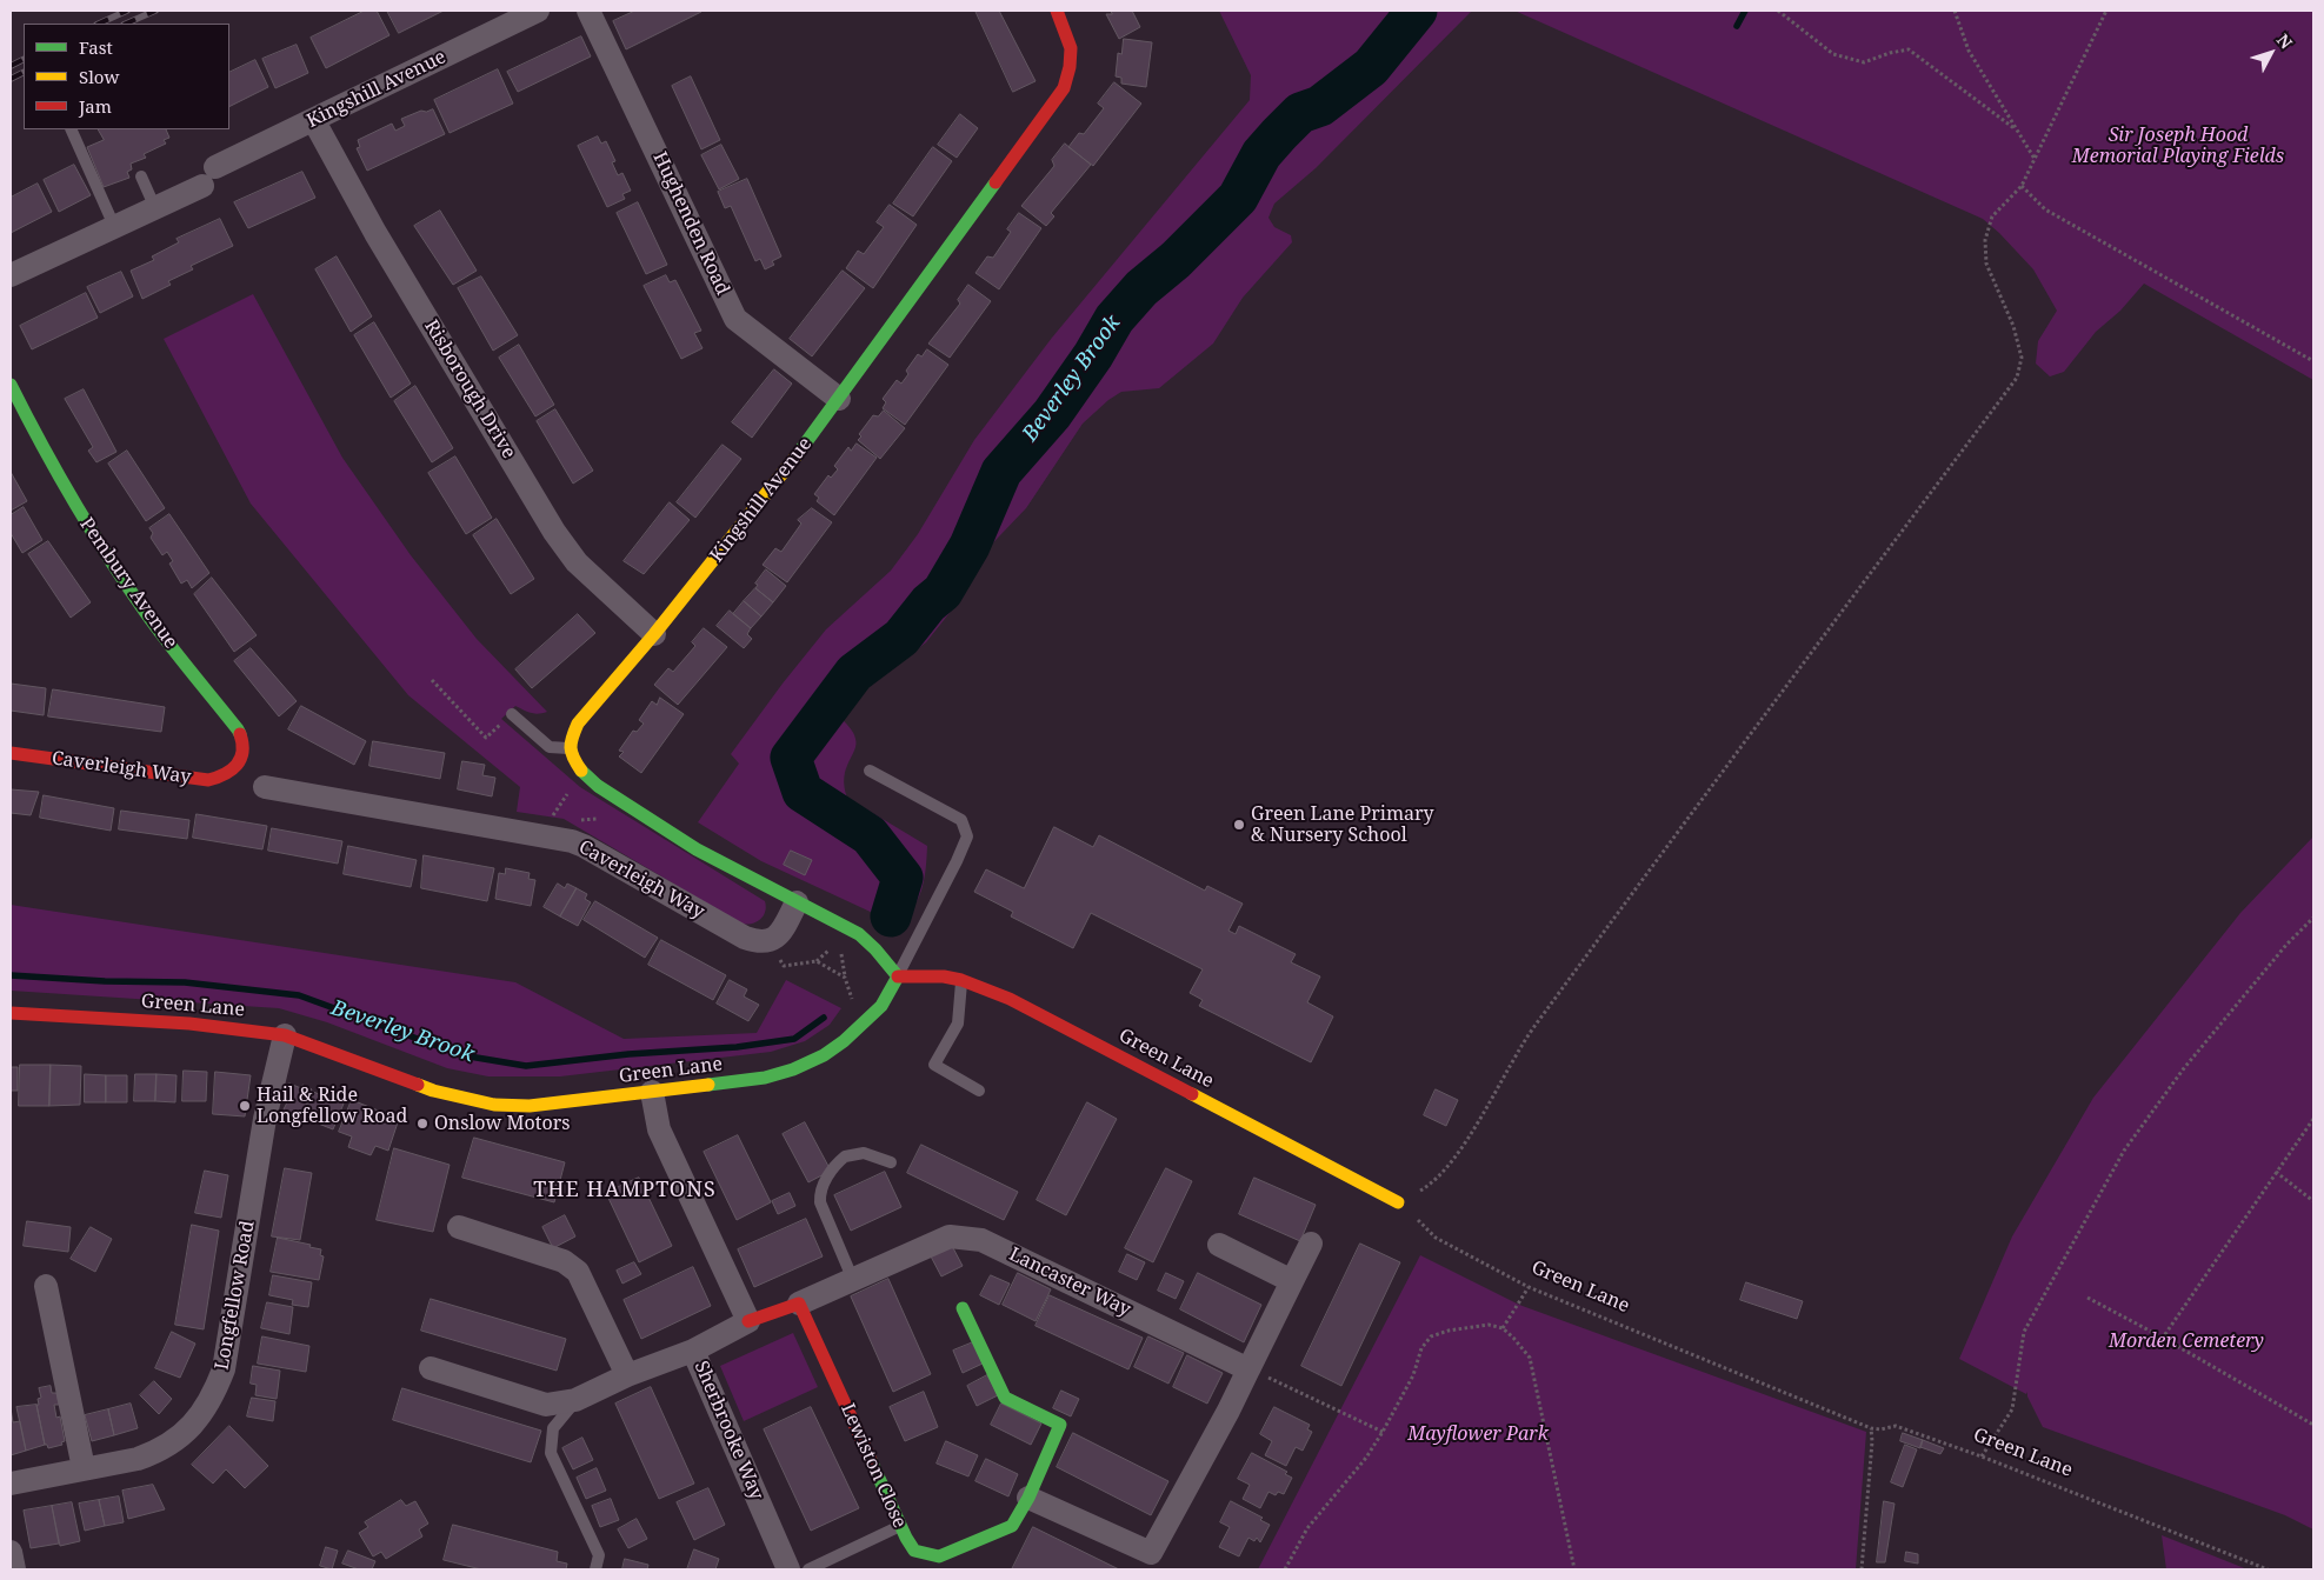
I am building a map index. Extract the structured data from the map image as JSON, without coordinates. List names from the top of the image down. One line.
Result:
{"streets":{"street":["Kingshill Avenue","Hughenden Road","Risborough Drive","Pembury Avenue","Caverleigh Way","Green Lane","Lancaster Way","Longfellow Road","Sherbrooke Way","Lewiston Close"]},"crossings":[["Kingshill Avenue","Hughenden Road"],["Kingshill Avenue","Risborough Drive"],["Pembury Avenue","Caverleigh Way"],["Green Lane","Longfellow Road"],["Lancaster Way","Lewiston Close"]],"districts":["THE HAMPTONS"],"water":["Beverley Brook"],"parks":["Sir Joseph Hood Memorial Playing Fields","Morden Cemetery","Mayflower Park"],"places":["Green Lane Primary & Nursery School","Hail & Ride Longfellow Road","Onslow Motors"],"legend":["Fast","Slow","Jam"],"north":"top right"}
